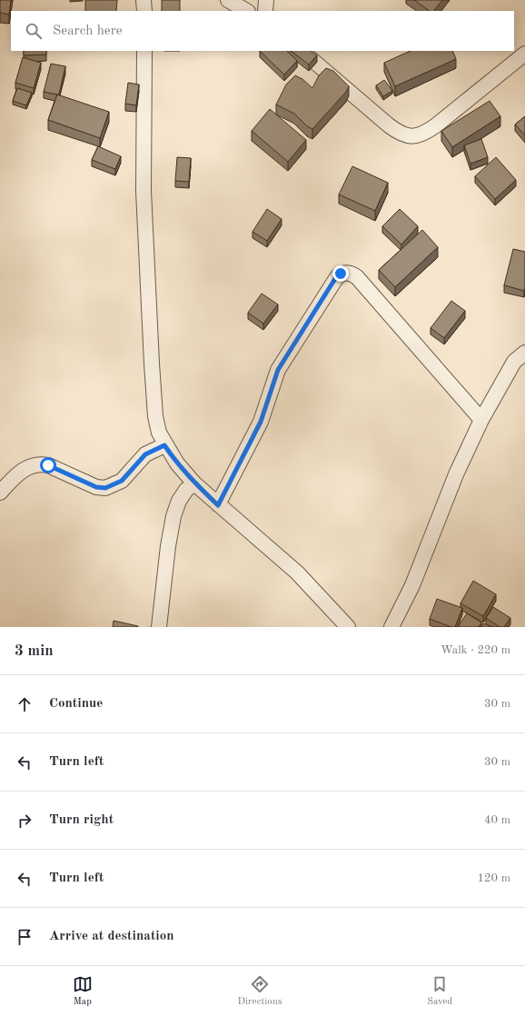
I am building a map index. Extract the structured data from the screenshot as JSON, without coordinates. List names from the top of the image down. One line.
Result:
{"page":{"search":"Search here","heading":["3 min","Walk · 220 m"],"list":[["Continue","30 m"],["Turn left","30 m"],["Turn right","40 m"],["Turn left","120 m"],"Arrive at destination"],"nav":["Map","Directions","Saved"]}}
